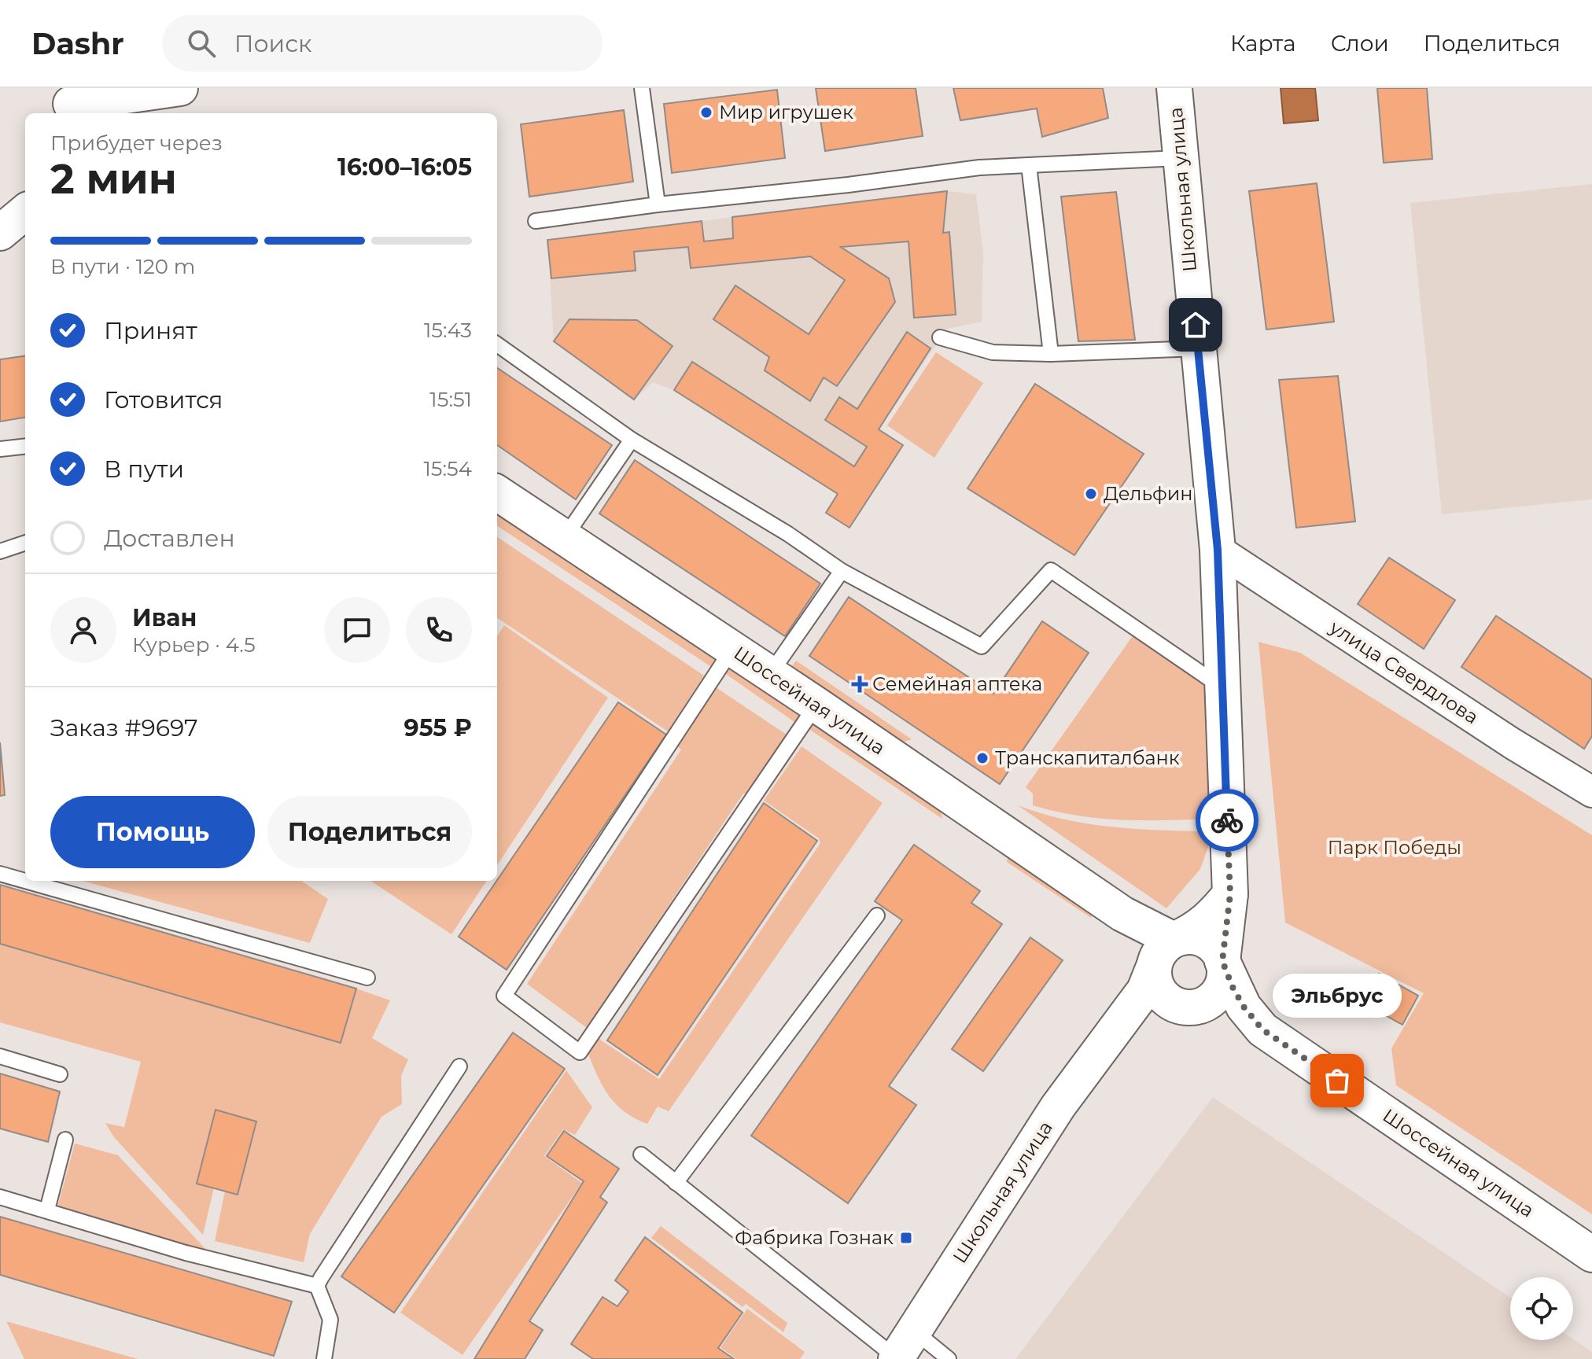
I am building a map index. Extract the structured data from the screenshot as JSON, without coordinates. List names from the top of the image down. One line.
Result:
{"streets":{"street":["Школьная улица","улица Свердлова","Шоссейная улица"]},"crossings":[["Школьная улица","улица Свердлова"],["Школьная улица","Шоссейная улица"]],"parks":["Парк Победы"],"places":{"other":["Мир игрушек","Дельфин","Транскапиталбанк","Эльбрус"],"health":["Семейная аптека"],"transit":["Фабрика Гознак"]},"page":{"header":"Dashr","search":"Поиск","nav":["Карта","Слои","Поделиться"],"heading":["2 мин","Прибудет через","16:00–16:05"],"panel":["Иван","Курьер · 4.5","Заказ #9697","955 ₽"],"bar":"В пути · 120 m","list":[["Принят","15:43"],["Готовится","15:51"],["В пути","15:54"],"Доставлен"],"buttons":["Помощь","Поделиться"],"bubble":"Эльбрус"}}
